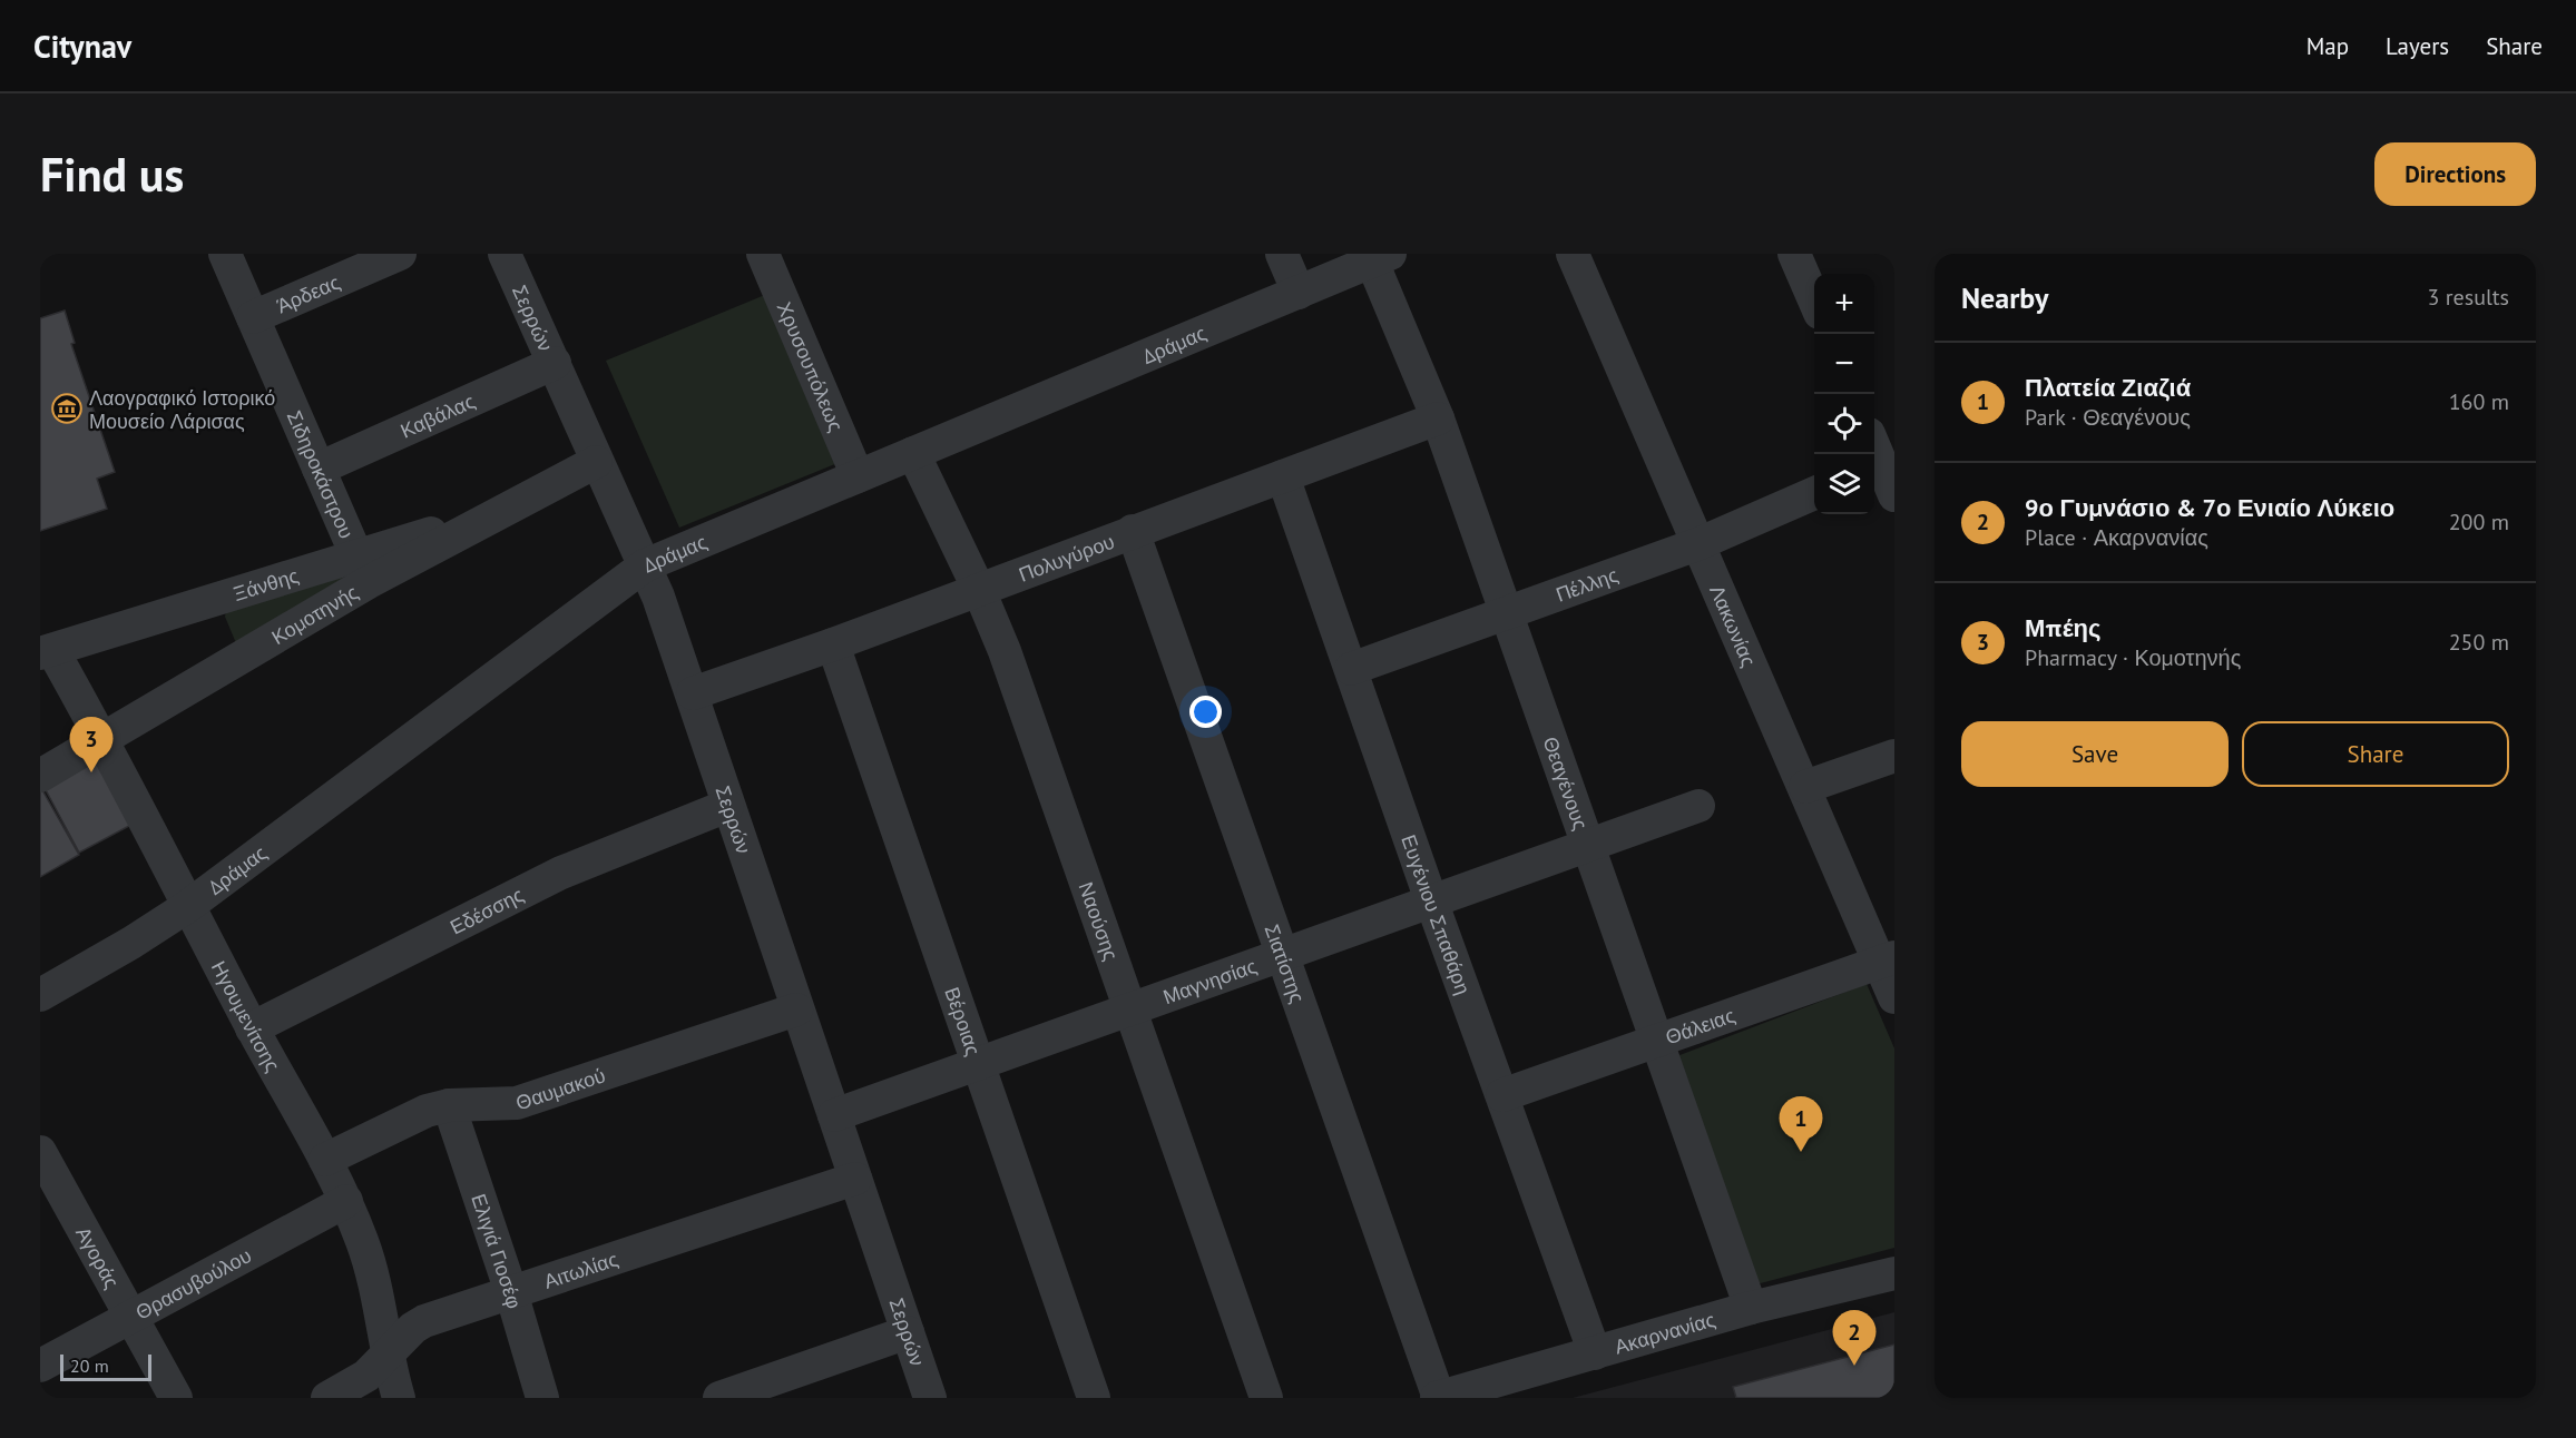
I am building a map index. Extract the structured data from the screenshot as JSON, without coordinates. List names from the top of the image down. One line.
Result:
{"streets":{"street":["Άρδεας","Σερρών","Δράμας","Χρυσουπόλεως","Καβάλας","Σιδηροκάστρου","Πολυγύρου","Ξάνθης","Πέλλης","Κομοτηνής","Λακωνίας","Θεαγένους","Εδέσσης","Ευγένιου Σπαθάρη","Ναούσης","Σιατίστης","Μαγνησίας","Ηγουμενίτσης","Βέροιας","Θάλειας","Θαυμακού","Ελιγιά Γιοσέφ","Αγοράς","Αιτωλίας","Θρασυβούλου","Ακαρνανίας"]},"crossings":[["Άρδεας","Σιδηροκάστρου"],["Σερρών","Δράμας"],["Σερρών","Καβάλας"],["Σερρών","Πολυγύρου"],["Σερρών","Κομοτηνής"],["Σερρών","Εδέσσης"],["Σερρών","Μαγνησίας"],["Σερρών","Θαυμακού"],["Σερρών","Αιτωλίας"],["Δράμας","Χρυσουπόλεως"],["Δράμας","Θεαγένους"],["Δράμας","Ναούσης"],["Δράμας","Ηγουμενίτσης"],["Καβάλας","Σιδηροκάστρου"],["Σιδηροκάστρου","Ξάνθης"],["Σιδηροκάστρου","Κομοτηνής"],["Πολυγύρου","Θεαγένους"],["Πολυγύρου","Ευγένιου Σπαθάρη"],["Πολυγύρου","Ναούσης"],["Πολυγύρου","Σιατίστης"],["Πολυγύρου","Βέροιας"],["Ξάνθης","Κομοτηνής"],["Ξάνθης","Ηγουμενίτσης"],["Πέλλης","Λακωνίας"],["Πέλλης","Θεαγένους"],["Πέλλης","Ευγένιου Σπαθάρη"],["Κομοτηνής","Ηγουμενίτσης"],["Λακωνίας","Θάλειας"],["Θεαγένους","Μαγνησίας"],["Θεαγένους","Θάλειας"],["Θεαγένους","Ακαρνανίας"],["Εδέσσης","Ηγουμενίτσης"],["Ευγένιου Σπαθάρη","Μαγνησίας"],["Ευγένιου Σπαθάρη","Θάλειας"],["Ευγένιου Σπαθάρη","Ακαρνανίας"],["Ναούσης","Μαγνησίας"],["Σιατίστης","Μαγνησίας"],["Σιατίστης","Ακαρνανίας"],["Μαγνησίας","Βέροιας"],["Ηγουμενίτσης","Θαυμακού"],["Ηγουμενίτσης","Αιτωλίας"],["Ηγουμενίτσης","Θρασυβούλου"],["Θαυμακού","Ελιγιά Γιοσέφ"],["Ελιγιά Γιοσέφ","Αιτωλίας"],["Αγοράς","Θρασυβούλου"]],"places":{"museum":["Λαογραφικό Ιστορικό Μουσείο Λάρισας"]},"scale_bar":"20 m","page":{"header":"Citynav","nav":["Map","Layers","Share"],"buttons":["Directions",["Save","Share"]],"title":"Find us","heading":["Nearby","3 results"],"map_buttons":["+","−"],"list":[{"mark":"1","name":"Πλατεία Ζιαζιά","note":"Park · Θεαγένους","value":"160 m"},{"mark":"2","name":"9ο Γυμνάσιο & 7ο Ενιαίο Λύκειο","note":"Place · Ακαρνανίας","value":"200 m"},{"mark":"3","name":"Μπέης","note":"Pharmacy · Κομοτηνής","value":"250 m"}],"pins":["3","1","2"],"scale":"20 m"}}
